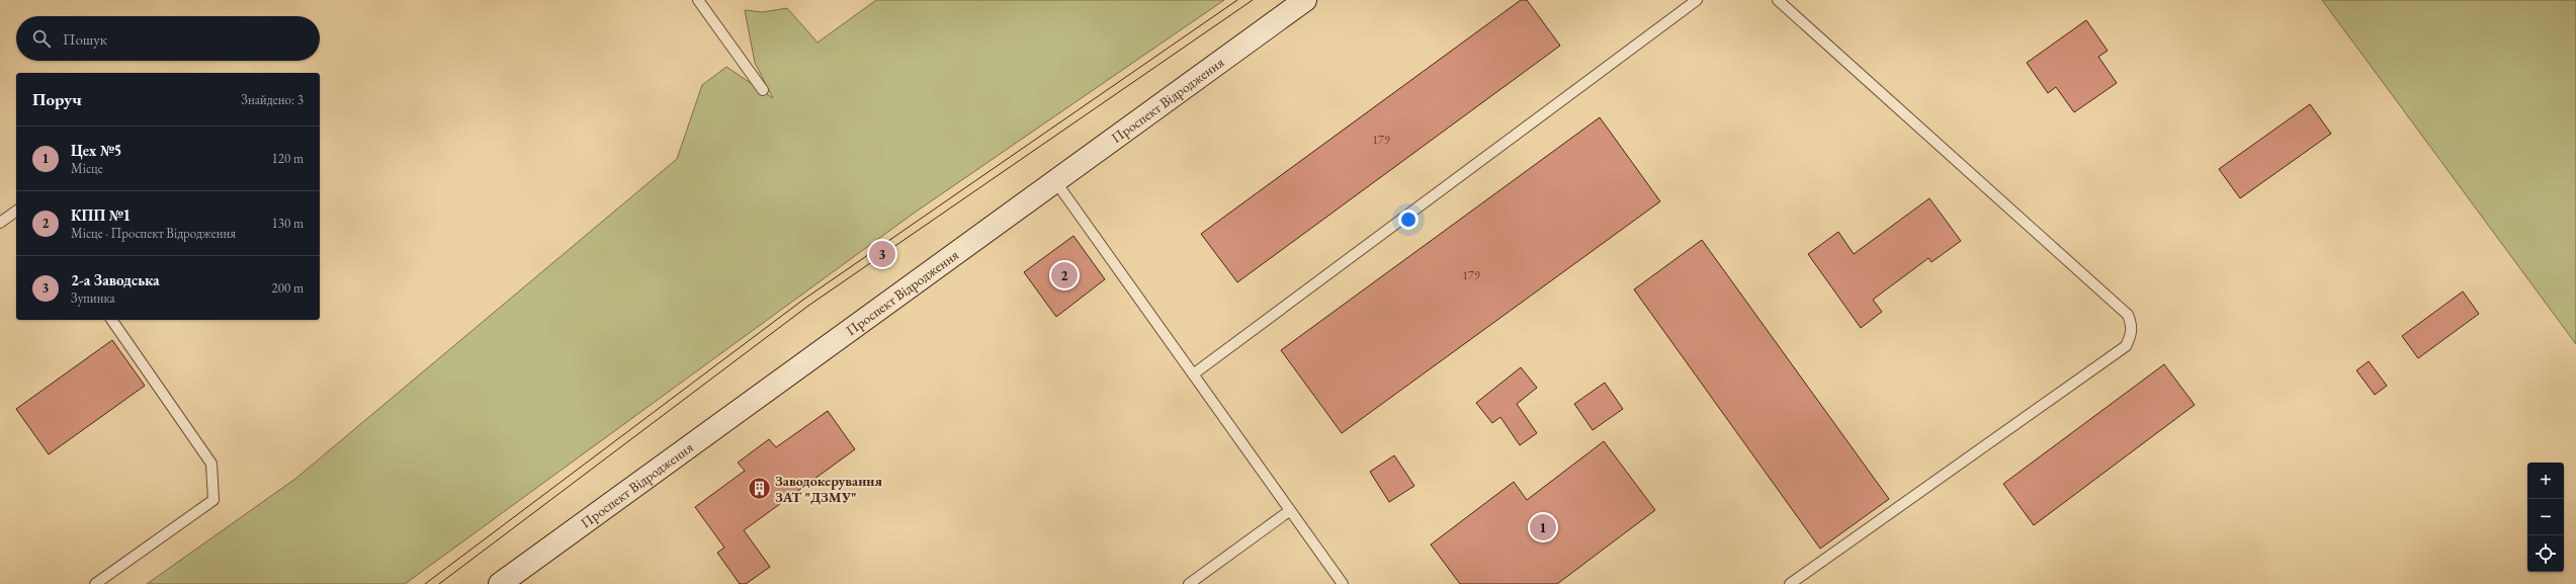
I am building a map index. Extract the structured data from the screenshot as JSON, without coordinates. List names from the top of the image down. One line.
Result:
{"streets":{"street":["Проспект Відродження"]},"places":{"building":["Заводокерування ЗАТ \"ДЗМУ\""]},"house_numbers":["179","179"],"page":{"search":"Пошук","heading":["Поруч","Знайдено: 3"],"list":[{"mark":"1","name":"Цех №5","note":"Місце","value":"120 m"},{"mark":"2","name":"КПП №1","note":"Місце · Проспект Відродження","value":"130 m"},{"mark":"3","name":"2-а Заводська","note":"Зупинка","value":"200 m"}],"pins":["3","2","1"],"map_buttons":["+","−"]}}
